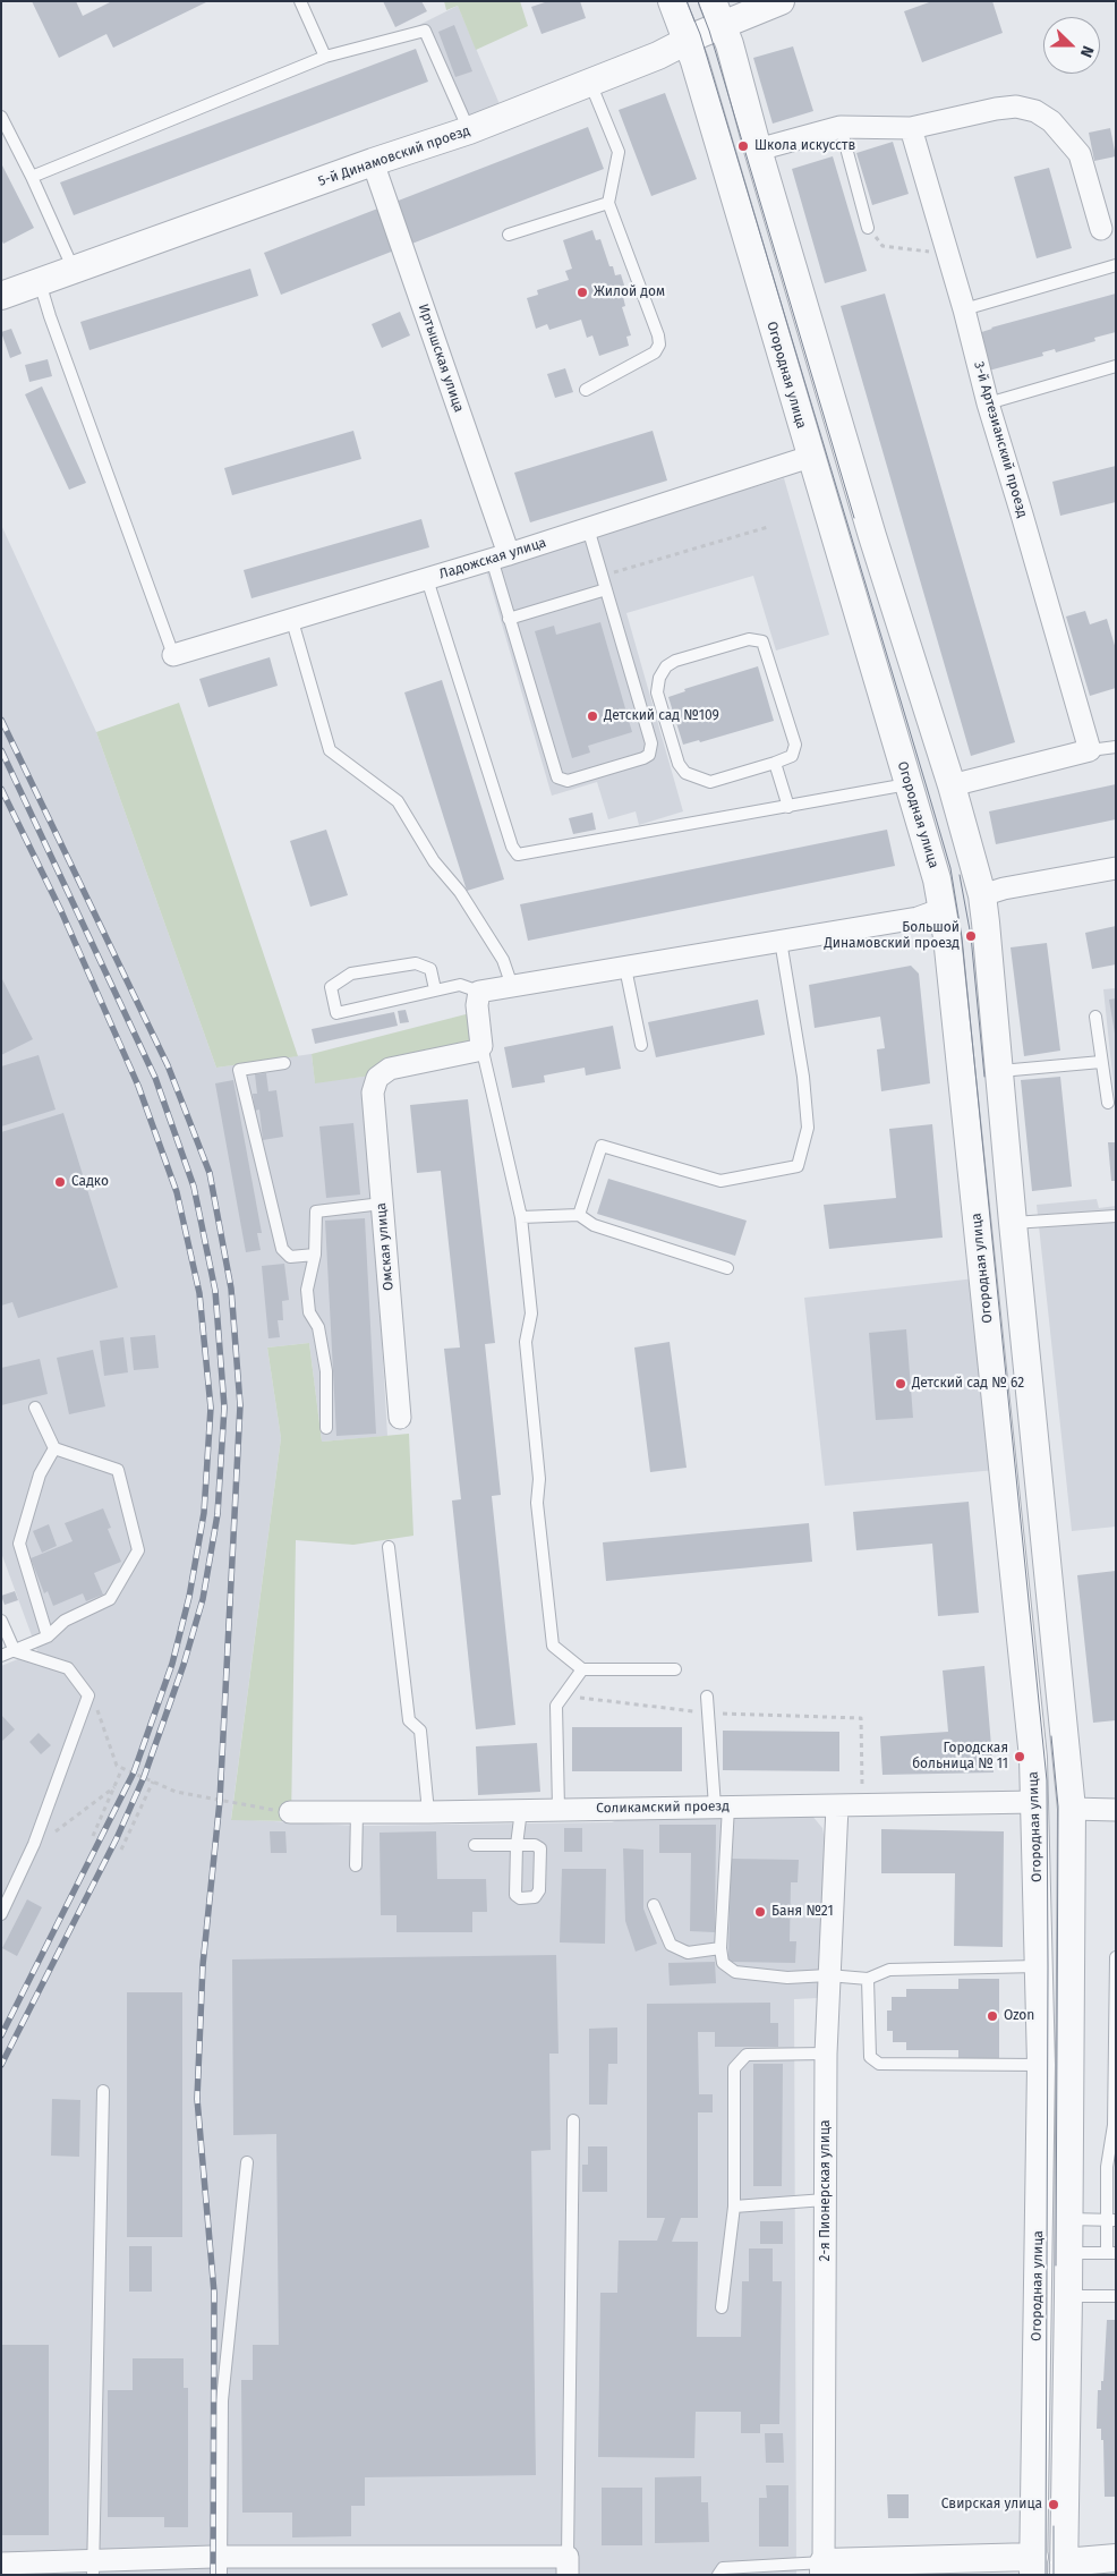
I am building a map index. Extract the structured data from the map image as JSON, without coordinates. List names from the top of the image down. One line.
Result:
{"streets":{"street":["5-й Динамовский проезд","Иртышская улица","Огородная улица","3-й Артезианский проезд","Ладожская улица","Омская улица","Соликамский проезд","2-я Пионерская улица"]},"crossings":[["5-й Динамовский проезд","Иртышская улица"],["5-й Динамовский проезд","Огородная улица"],["Иртышская улица","Ладожская улица"],["Огородная улица","Ладожская улица"],["Огородная улица","Соликамский проезд"],["Соликамский проезд","2-я Пионерская улица"]],"places":["Школа искусств","Жилой дом","Детский сад №109","Большой Динамовский проезд","Садко","Детский сад № 62","Городская больница № 11","Баня №21","Ozon","Свирская улица"],"north":"right"}
